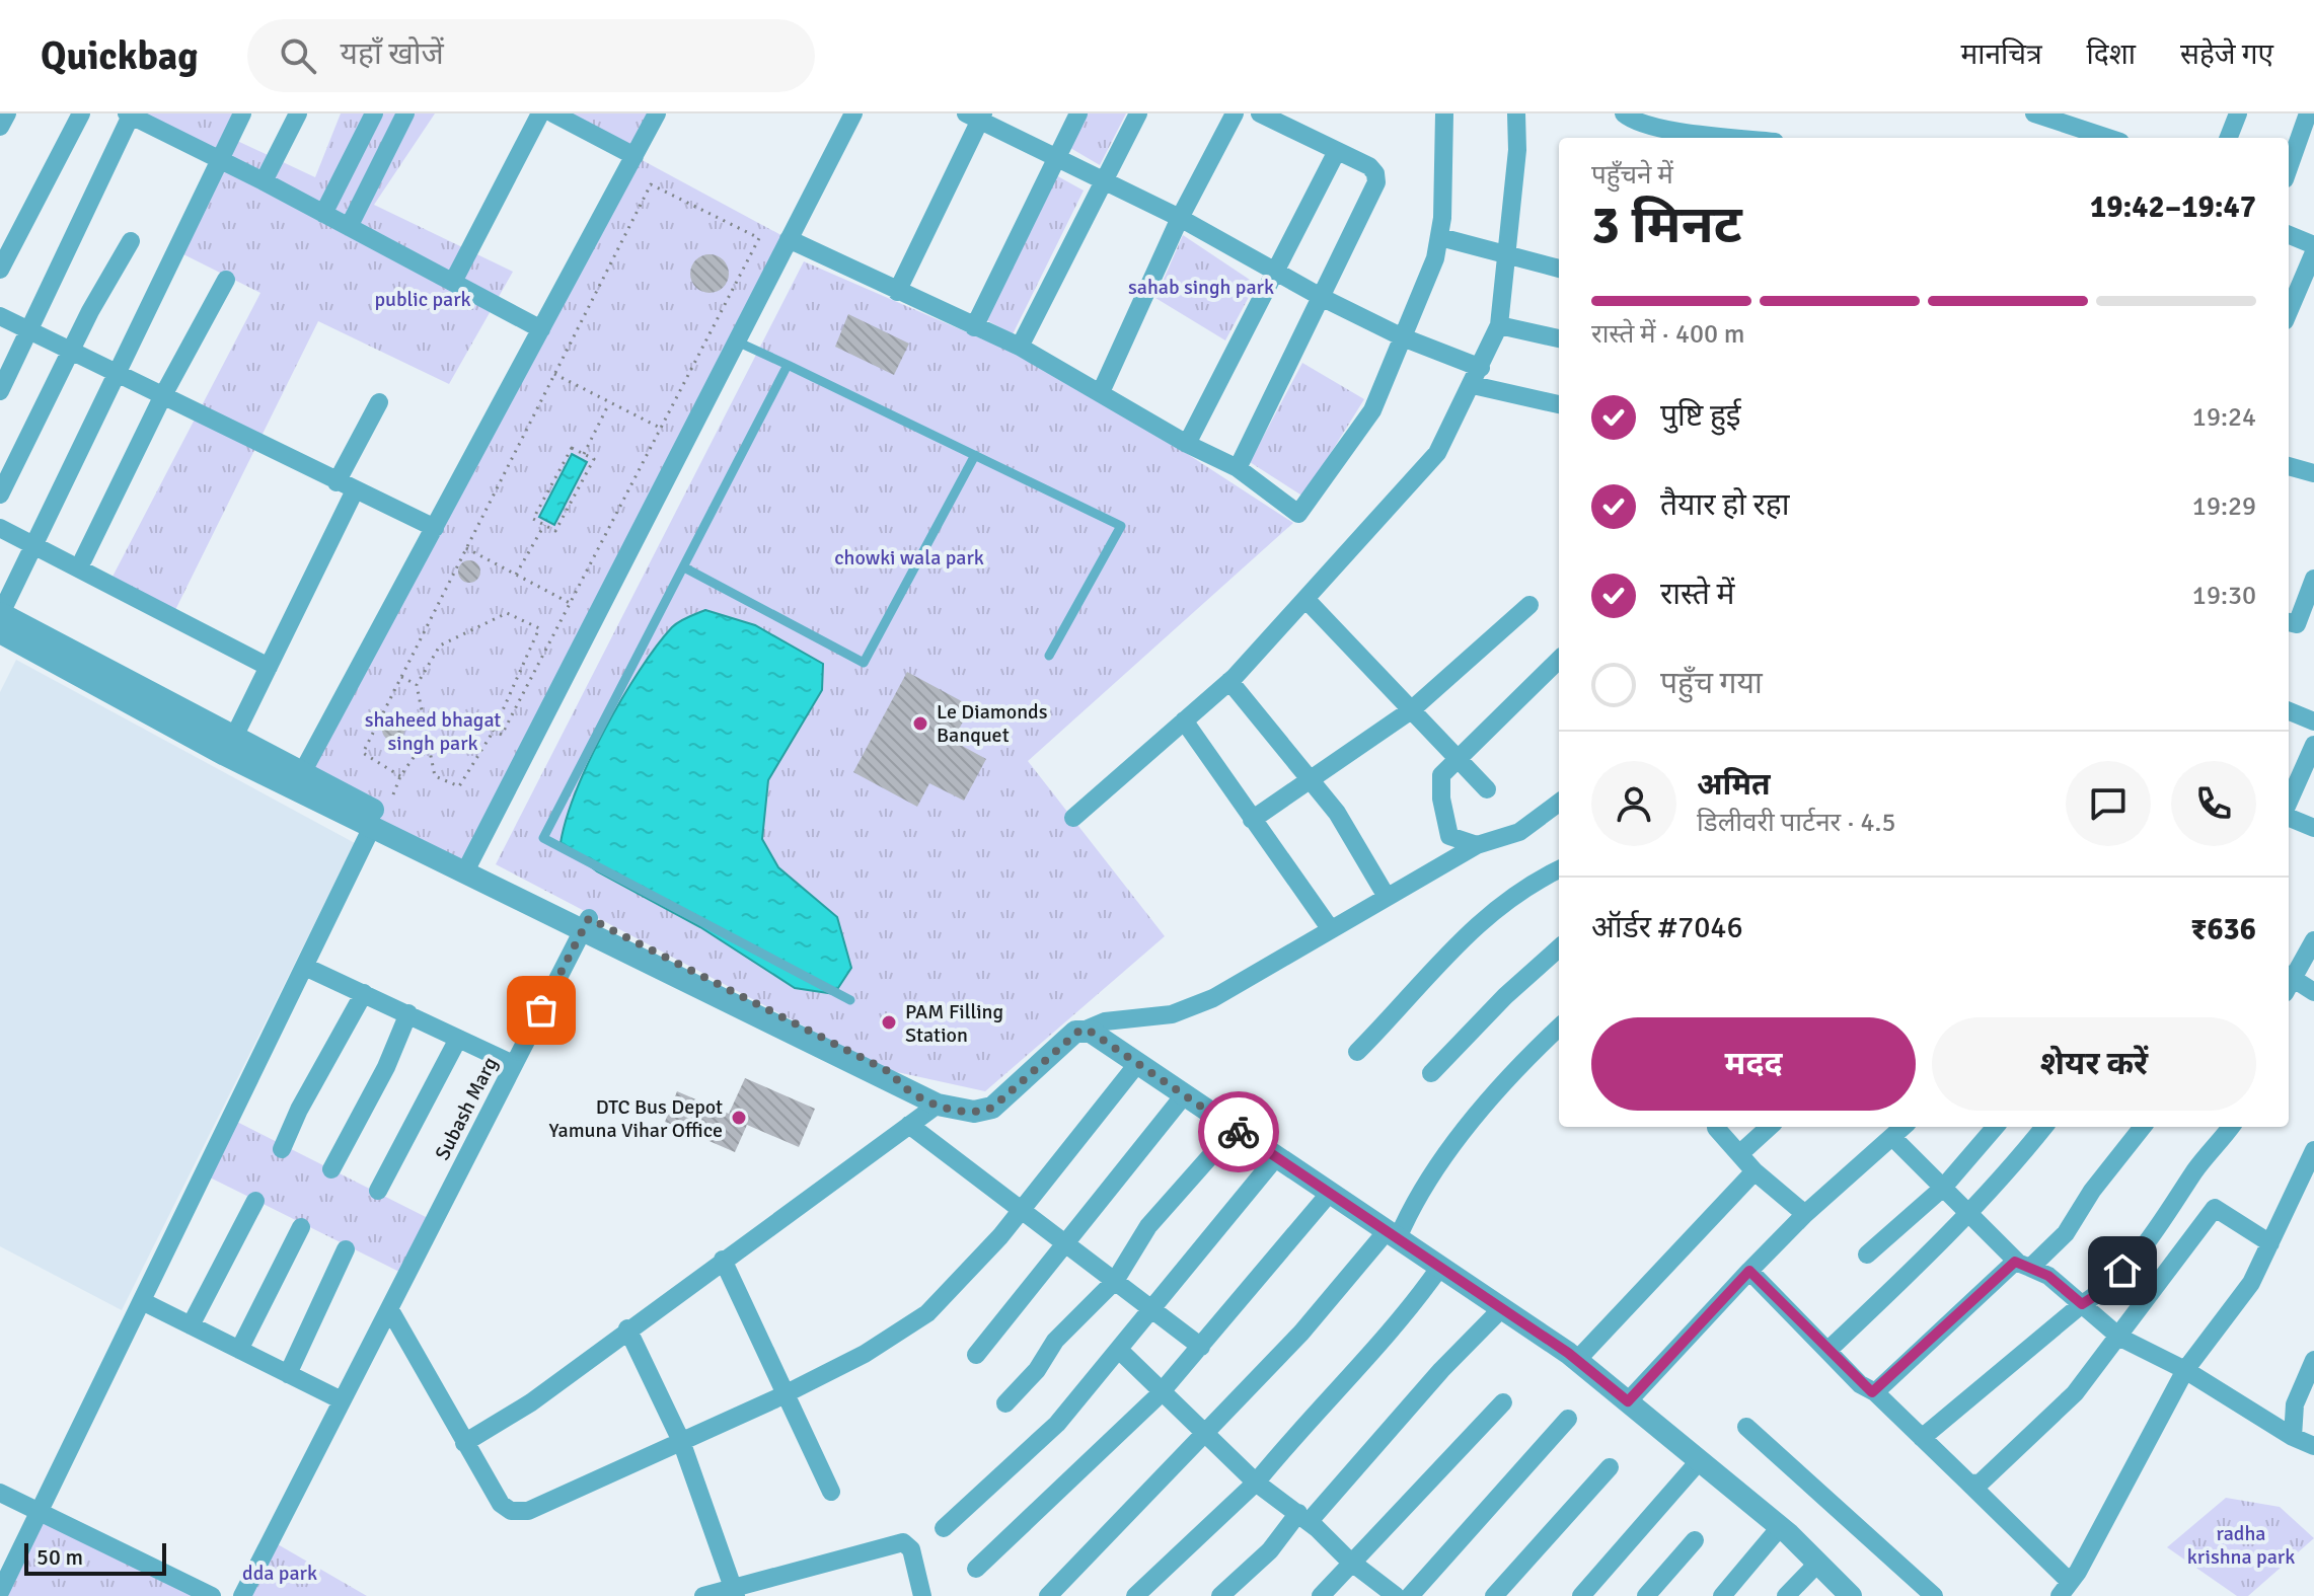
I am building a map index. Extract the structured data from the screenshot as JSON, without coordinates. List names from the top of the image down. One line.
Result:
{"streets":{"street":["Subash Marg"]},"parks":["sahab singh park","public park","chowki wala park","shaheed bhagat singh park","radha krishna park","dda park"],"places":["Le Diamonds Banquet","PAM Filling Station","DTC Bus Depot Yamuna Vihar Office"],"scale_bar":"50 m","page":{"header":"Quickbag","search":"यहाँ खोजें","nav":["मानचित्र","दिशा","सहेजे गए"],"heading":["3 मिनट","पहुँचने में","19:42–19:47"],"panel":["अमित","डिलीवरी पार्टनर · 4.5","ऑर्डर #7046","₹636"],"bar":"रास्ते में · 400 m","list":[["पुष्टि हुई","19:24"],["तैयार हो रहा","19:29"],["रास्ते में","19:30"],"पहुँच गया"],"buttons":["मदद","शेयर करें"],"scale":"50 m"}}
